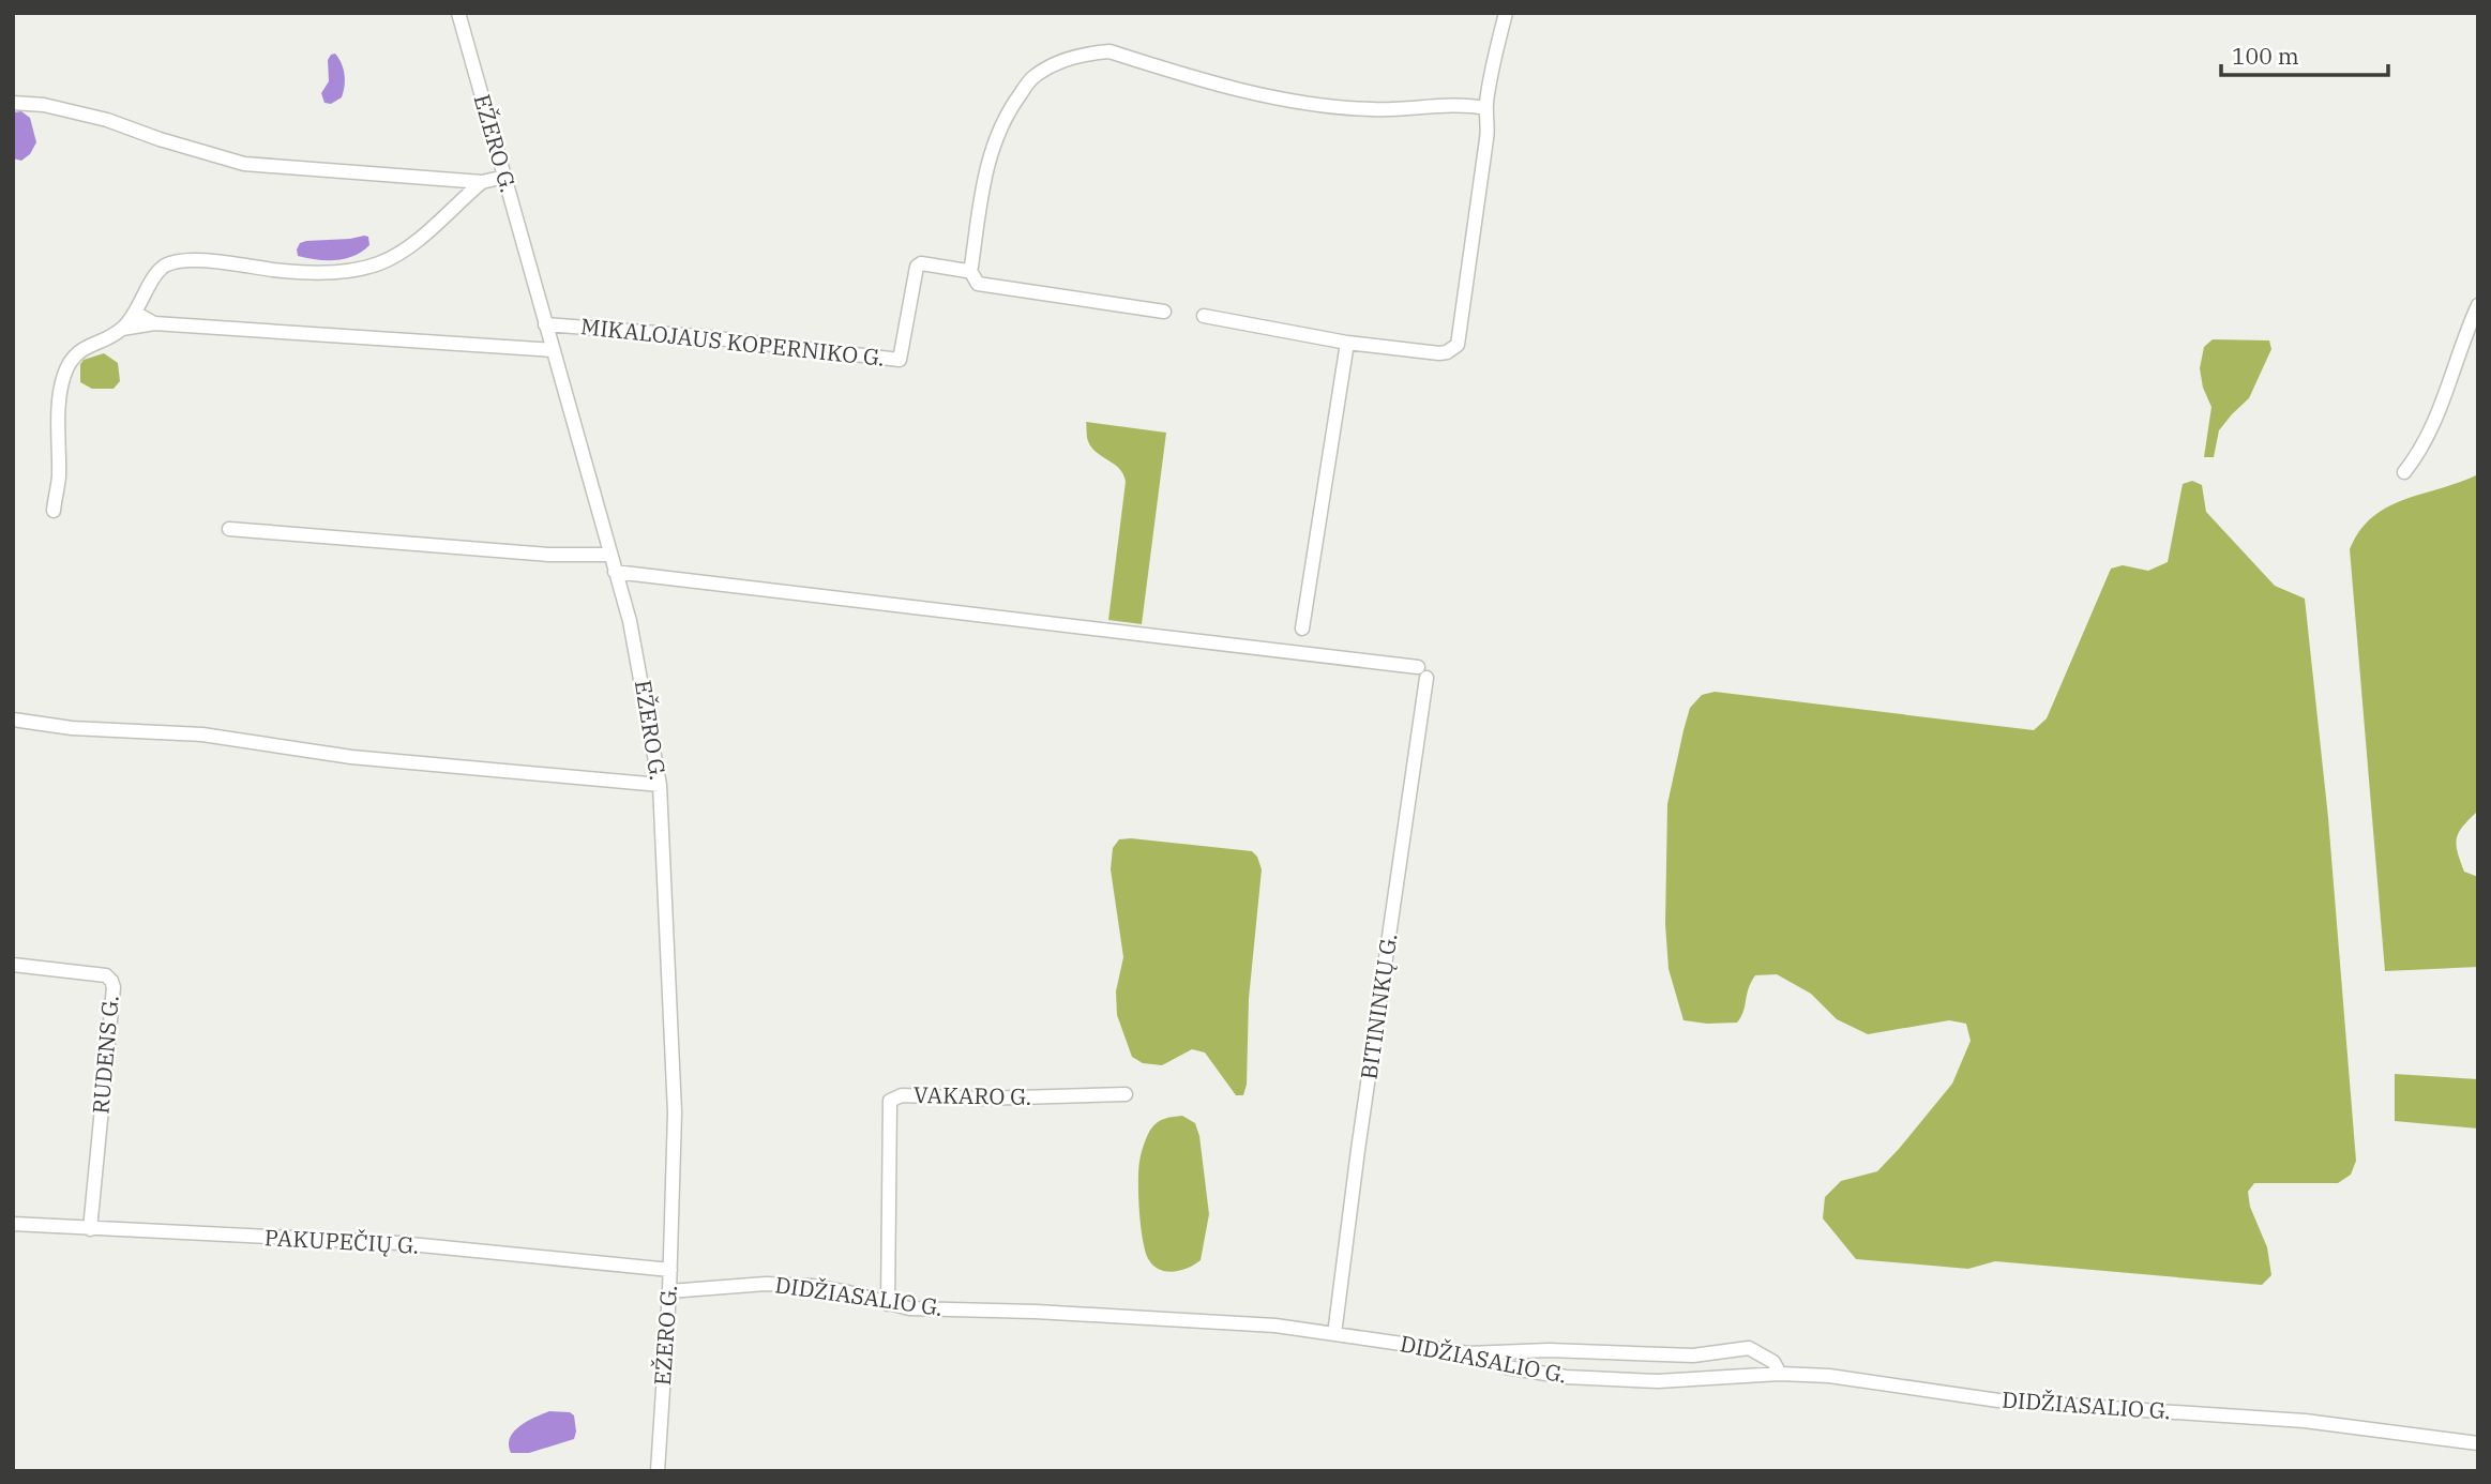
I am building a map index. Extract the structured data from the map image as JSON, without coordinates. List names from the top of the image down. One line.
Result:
{"streets":{"street":["EŽERO G.","MIKALOJAUS KOPERNIKO G.","BITININKŲ G.","RUDENS G.","VAKARO G.","PAKUPEČIŲ G.","DIDŽIASALIO G."]},"crossings":[["EŽERO G.","MIKALOJAUS KOPERNIKO G."],["EŽERO G.","BITININKŲ G."],["EŽERO G.","PAKUPEČIŲ G."],["EŽERO G.","DIDŽIASALIO G."],["BITININKŲ G.","DIDŽIASALIO G."],["RUDENS G.","PAKUPEČIŲ G."],["VAKARO G.","DIDŽIASALIO G."]],"scale_bar":"100 m"}
